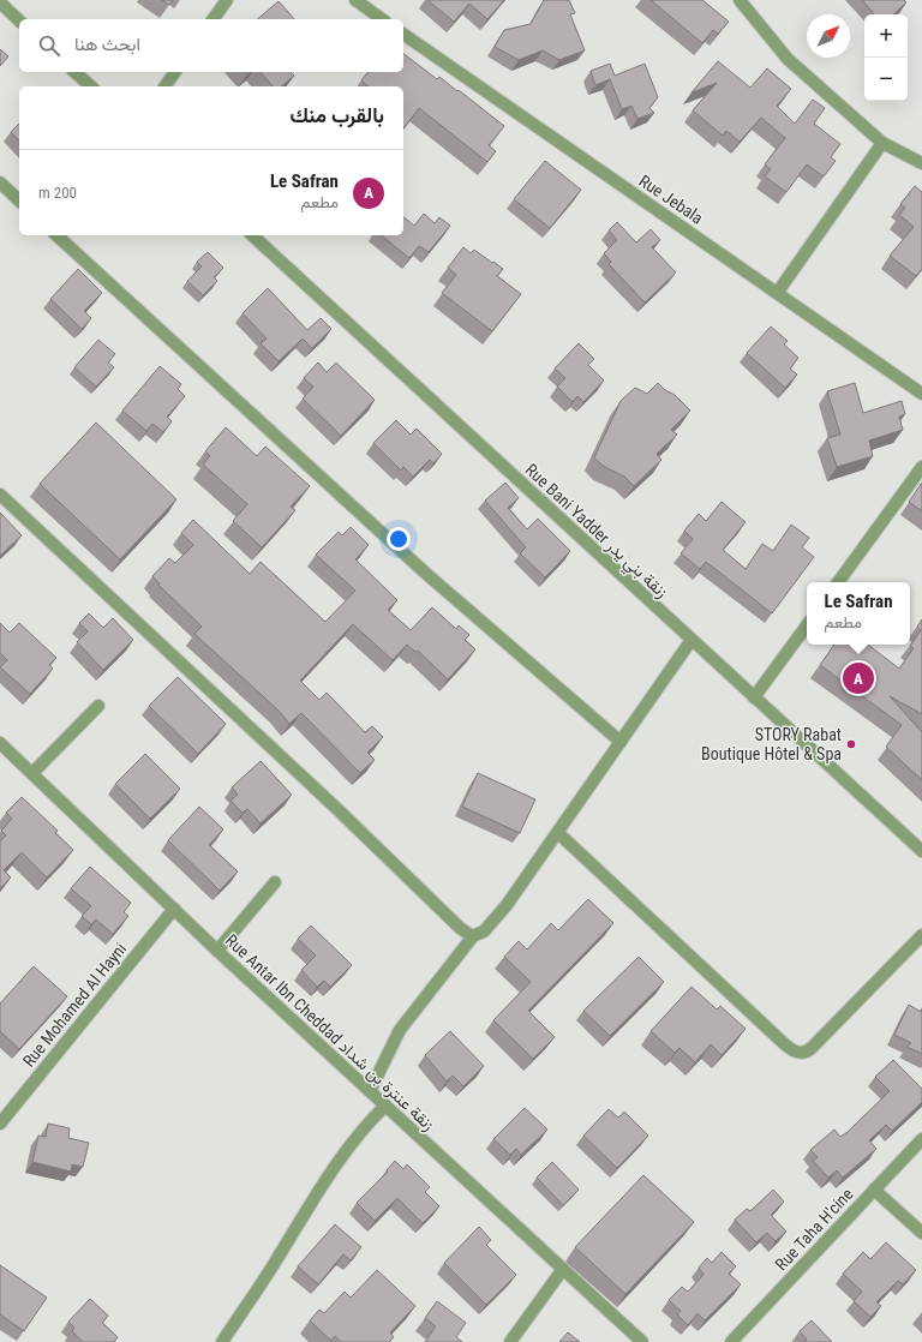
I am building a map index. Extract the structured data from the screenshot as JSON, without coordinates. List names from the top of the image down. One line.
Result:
{"streets":{"street":["Rue Jebala","Rue Bani Yadder زنقة بني يدر","Rue Mohamed Al Hayni","Rue Antar Ibn Cheddad زنقة عنترة بن شداد","Rue Taha H'cine"]},"crossings":[["Rue Mohamed Al Hayni","Rue Antar Ibn Cheddad زنقة عنترة بن شداد"]],"places":["STORY Rabat Boutique Hôtel & Spa"],"north":"top right","page":{"map_buttons":["+","−"],"search":"ابحث هنا","heading":"بالقرب منك","list":[{"mark":"A","name":"Le Safran","note":"مطعم","value":"200 m"}],"popup":["Le Safran","مطعم"],"pins":"A"}}
